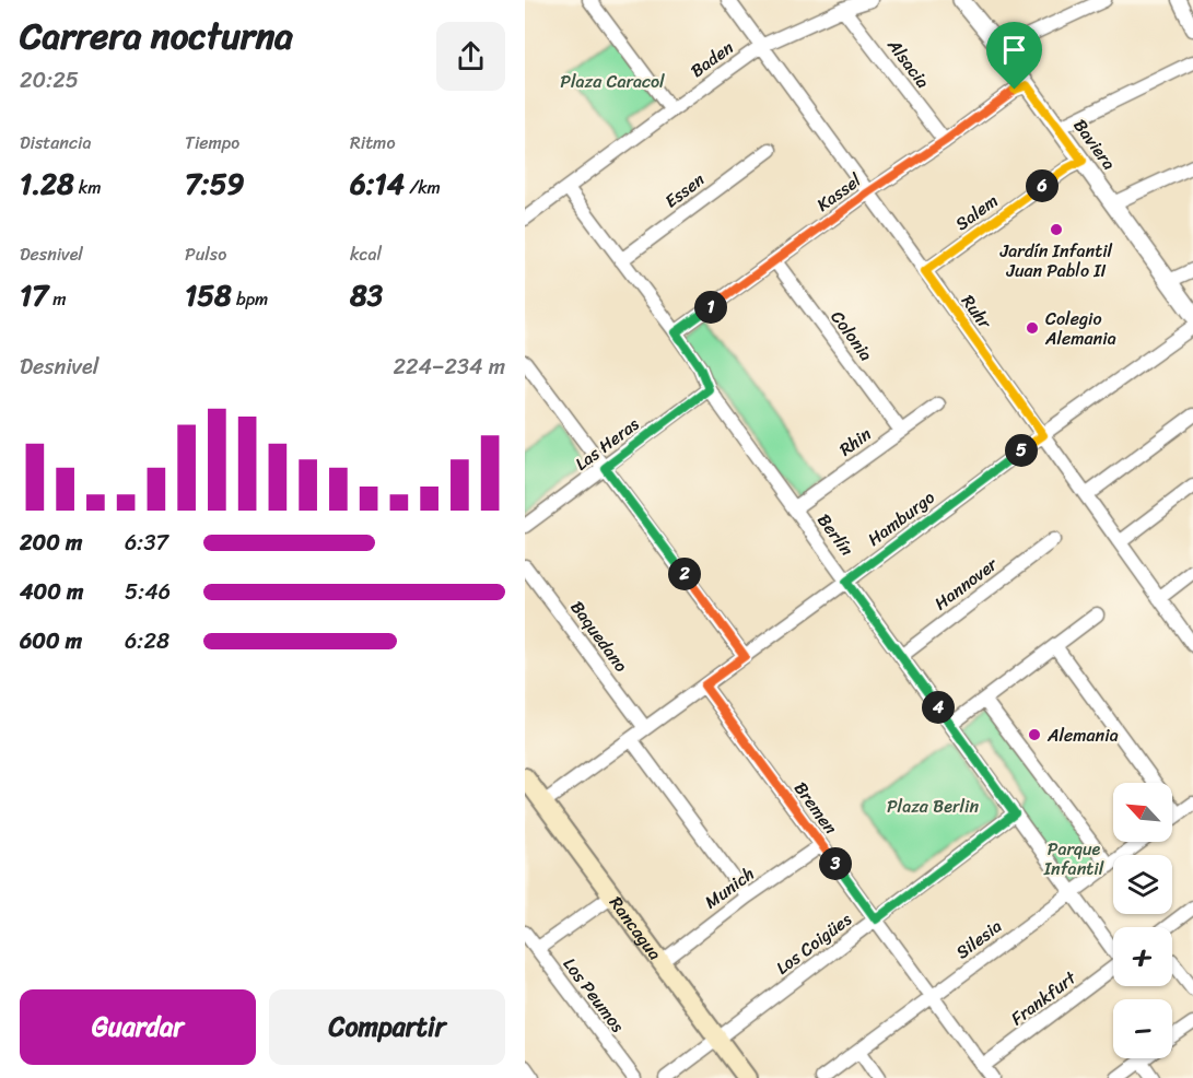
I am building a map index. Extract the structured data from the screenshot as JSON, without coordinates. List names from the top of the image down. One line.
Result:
{"streets":{"main road":["Rancagua"],"street":["Baden","Alsacia","Baviera","Essen","Kassel","Salem","Ruhr","Colonia","Rhin","Las Heras","Hamburgo","Berlín","Hannover","Baquedano","Bremen","Munich","Silesia","Los Coigües","Los Peumos","Frankfurt"]},"crossings":[["Baden","Alsacia"],["Baden","Ruhr"],["Baden","Berlín"],["Alsacia","Kassel"],["Baviera","Kassel"],["Baviera","Salem"],["Essen","Berlín"],["Kassel","Ruhr"],["Kassel","Colonia"],["Kassel","Berlín"],["Salem","Ruhr"],["Ruhr","Hamburgo"],["Colonia","Rhin"],["Rhin","Berlín"],["Las Heras","Berlín"],["Hamburgo","Berlín"],["Hamburgo","Baquedano"],["Hamburgo","Bremen"],["Hamburgo","Rancagua"],["Berlín","Hannover"],["Berlín","Silesia"],["Berlín","Los Coigües"],["Bremen","Munich"],["Bremen","Silesia"],["Bremen","Los Coigües"],["Bremen","Frankfurt"],["Munich","Rancagua"],["Rancagua","Los Coigües"]],"parks":["Plaza Caracol","Plaza Berlin","Parque Infantil"],"places":["Jardín Infantil Juan Pablo II","Colegio Alemania","Alemania"],"north":"top left","page":{"heading":["Carrera nocturna","20:25"],"stats":[["Distancia","1.28 km"],["Tiempo","7:59"],["Ritmo","6:14 /km"],["Desnivel","17 m"],["Pulso","158 bpm"],["kcal","83"]],"pins":["6","1","5","2","4","3"],"chart":["Desnivel","224–234 m"],"list":[{"name":"200 m","note":"6:37"},{"name":"400 m","note":"5:46"},{"name":"600 m","note":"6:28"}],"map_buttons":["+","−"],"buttons":["Guardar","Compartir"]}}
